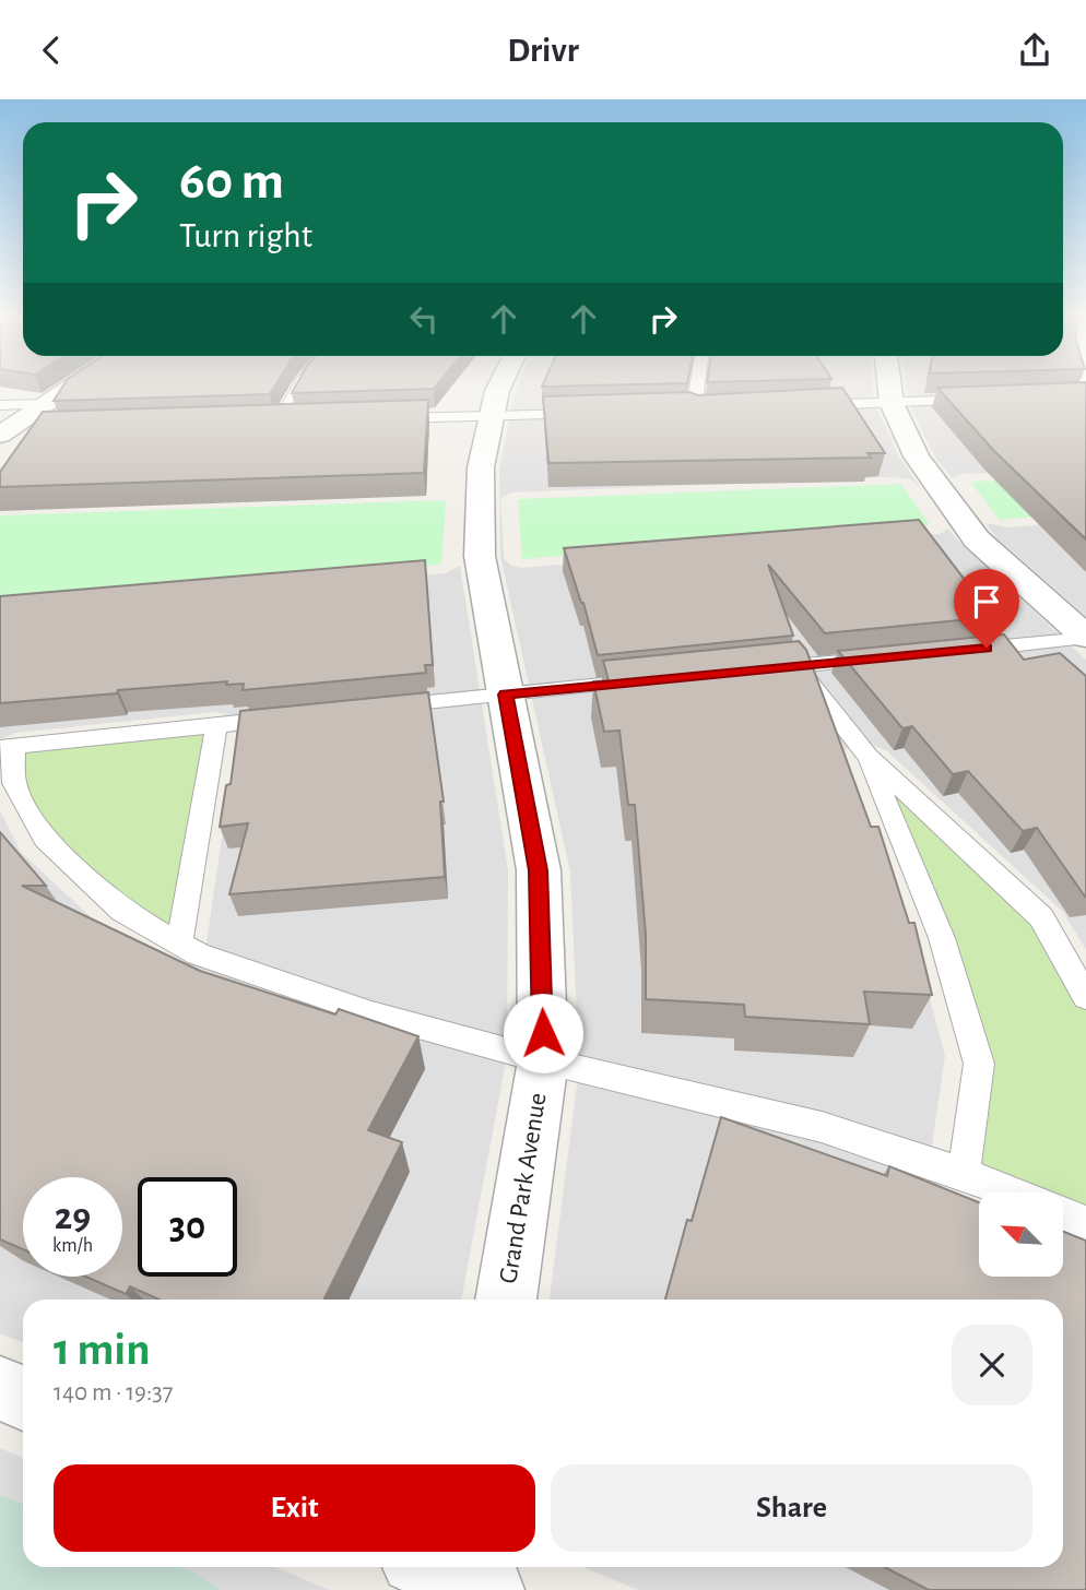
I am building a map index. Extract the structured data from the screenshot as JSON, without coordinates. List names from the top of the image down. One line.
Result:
{"streets":{"street":["Grand Park Avenue"]},"north":"top left","page":{"header":"Drivr","turn":["60 m","Turn right"],"speed":"29 km/h","limit":"30","heading":["1 min","140 m · 19:37"],"buttons":["Exit","Share"]}}
